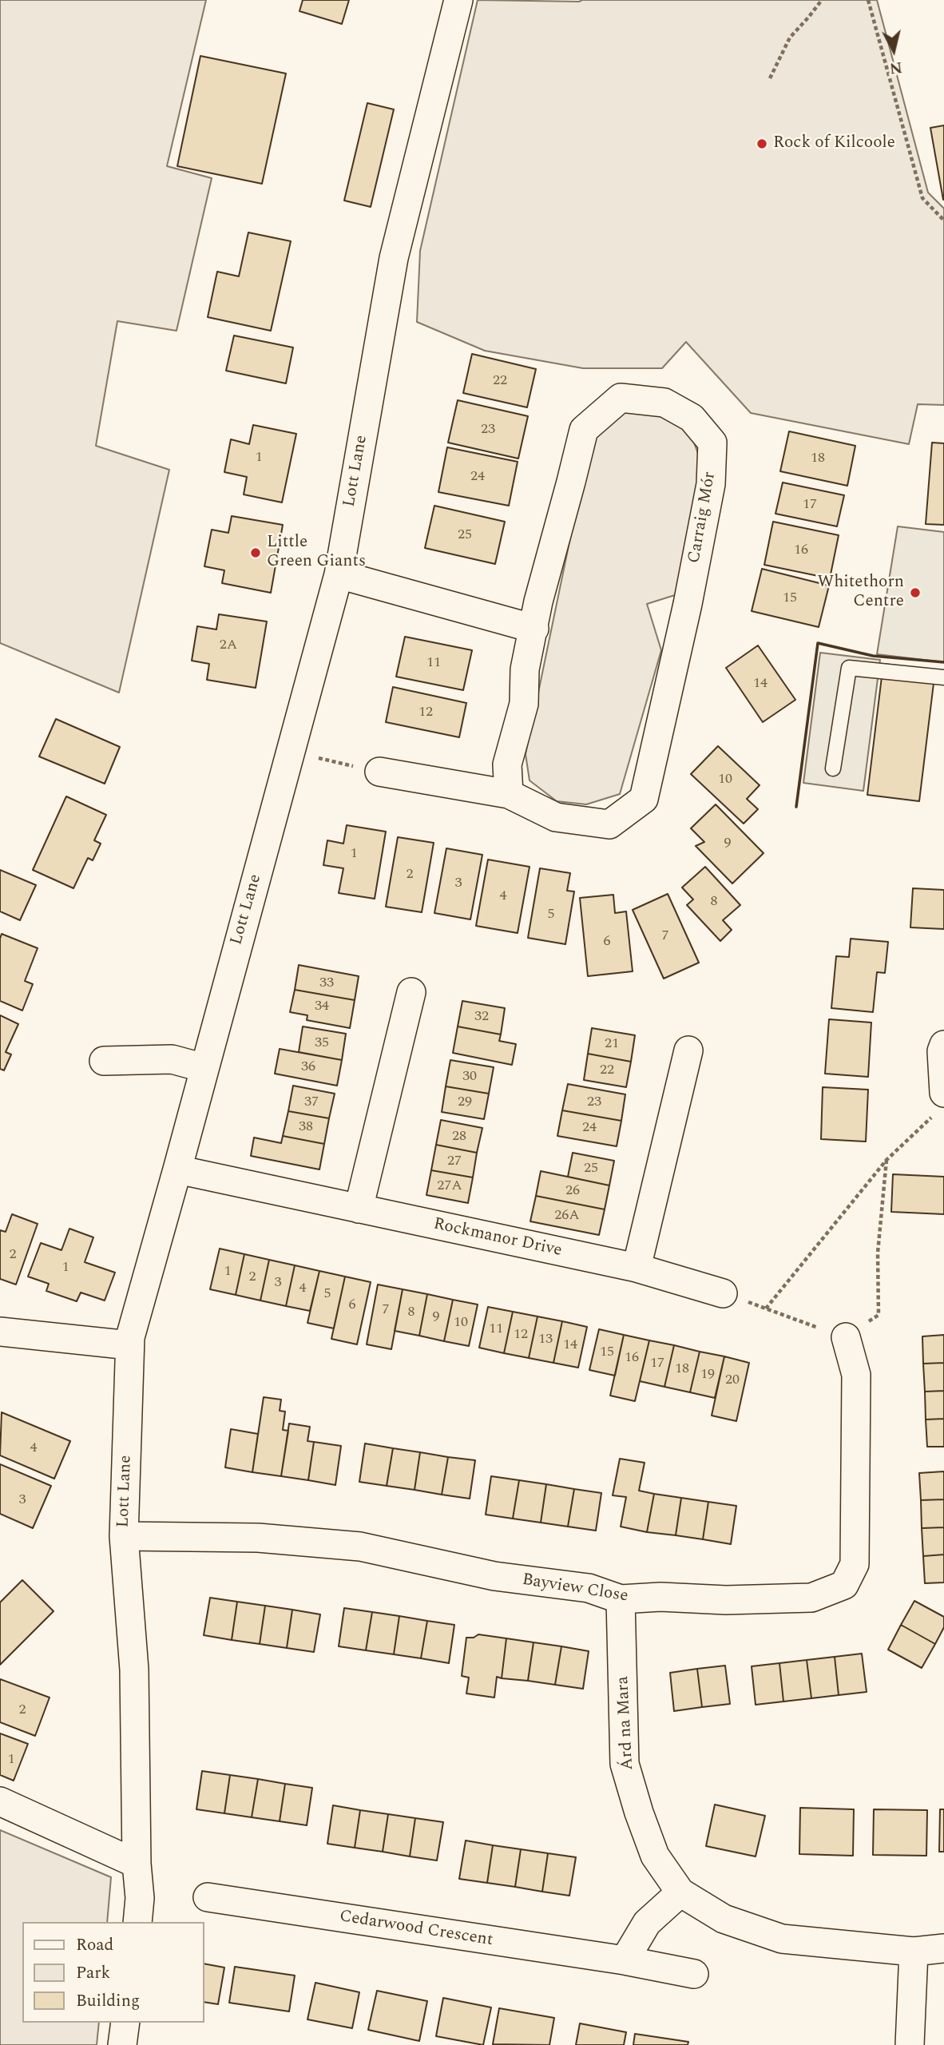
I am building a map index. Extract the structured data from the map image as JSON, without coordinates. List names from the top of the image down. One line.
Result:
{"streets":{"street":["Lott Lane","Carraig Mór","Rockmanor Drive","Bayview Close","Árd na Mara","Cedarwood Crescent"]},"crossings":[["Lott Lane","Rockmanor Drive"],["Lott Lane","Bayview Close"],["Bayview Close","Árd na Mara"]],"places":["Rock of Kilcoole","Little Green Giants","Whitethorn Centre"],"house_numbers":["22","23","1","18","24","17","25","16","15","2A","11","14","12","10","9","1","2","3","4","8","5","7","6","33","34","32","35","21","36","22","30","37","29","23","38","24","28","27","25","27A","26","26A","2","1","1","2","3","4","5","6","7","8","9","10","11","12","13","14","15","16","17","18","19","20","4","3","2","1"],"legend":["Road","Park","Building"],"north":"bottom"}
